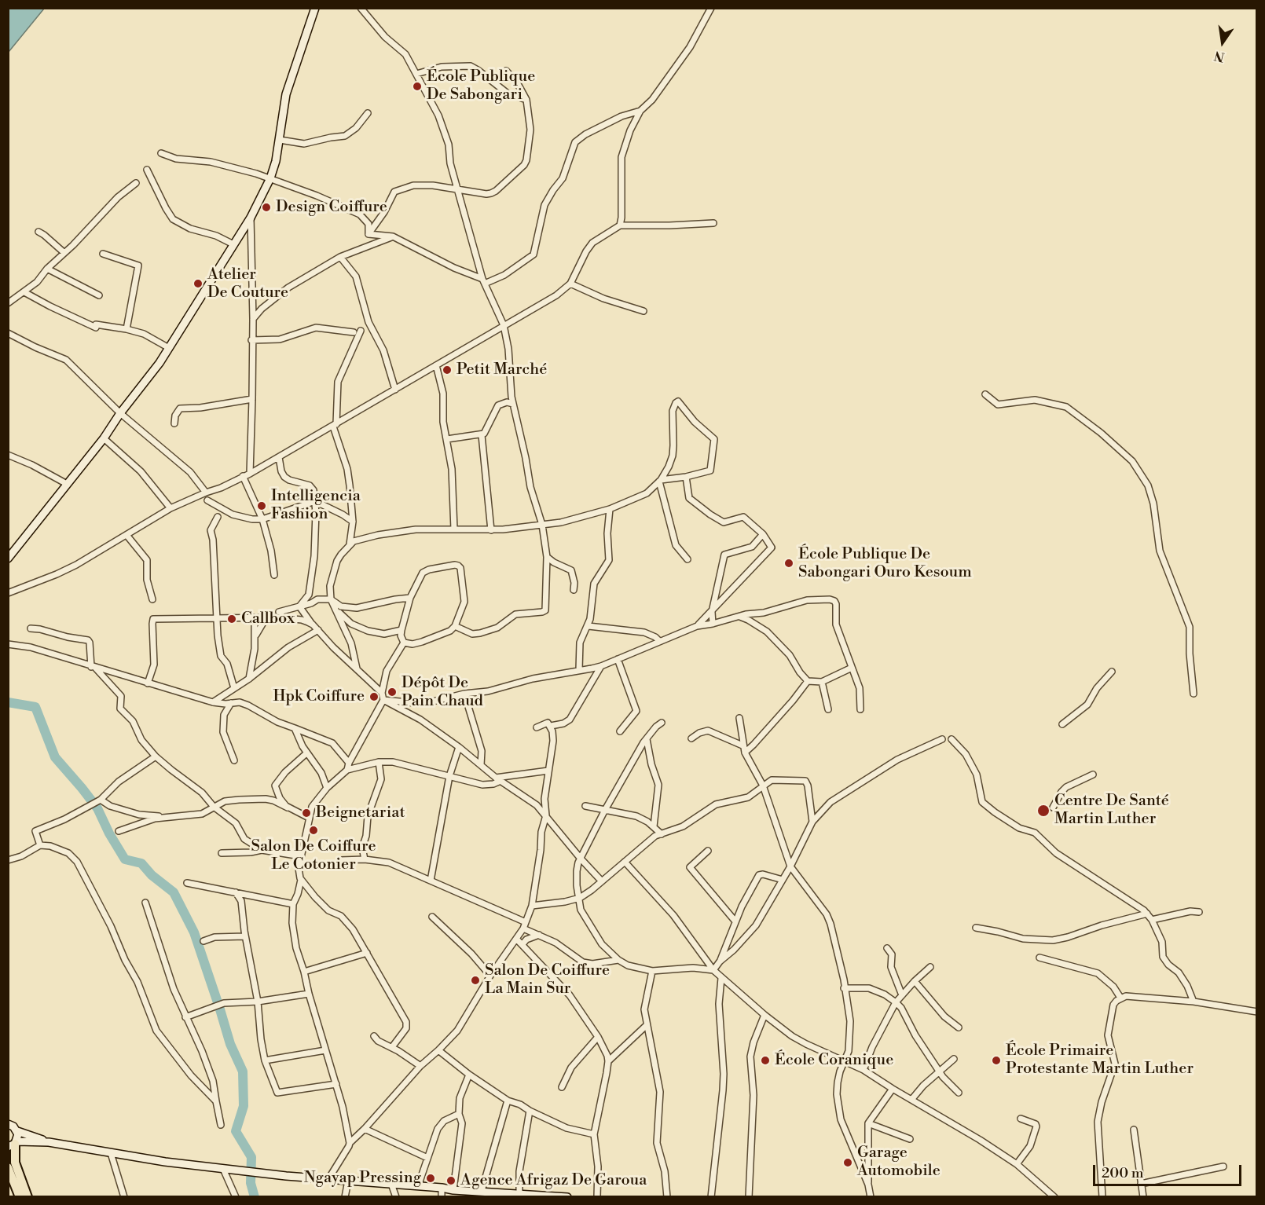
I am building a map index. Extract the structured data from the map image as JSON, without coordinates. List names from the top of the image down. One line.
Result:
{"places":["École Publique De Sabongari","Design Coiffure","Atelier De Couture","Petit Marché","Intelligencia Fashion","École Publique De Sabongari Ouro Kesoum","Callbox","Dépôt De Pain Chaud","Hpk Coiffure","Centre De Santé Martin Luther","Beignetariat","Salon De Coiffure Le Cotonier","Salon De Coiffure La Main Sur","École Coranique","École Primaire Protestante Martin Luther","Garage Automobile","Ngayap Pressing","Agence Afrigaz De Garoua"],"scale_bar":"200 m","north":"bottom"}
